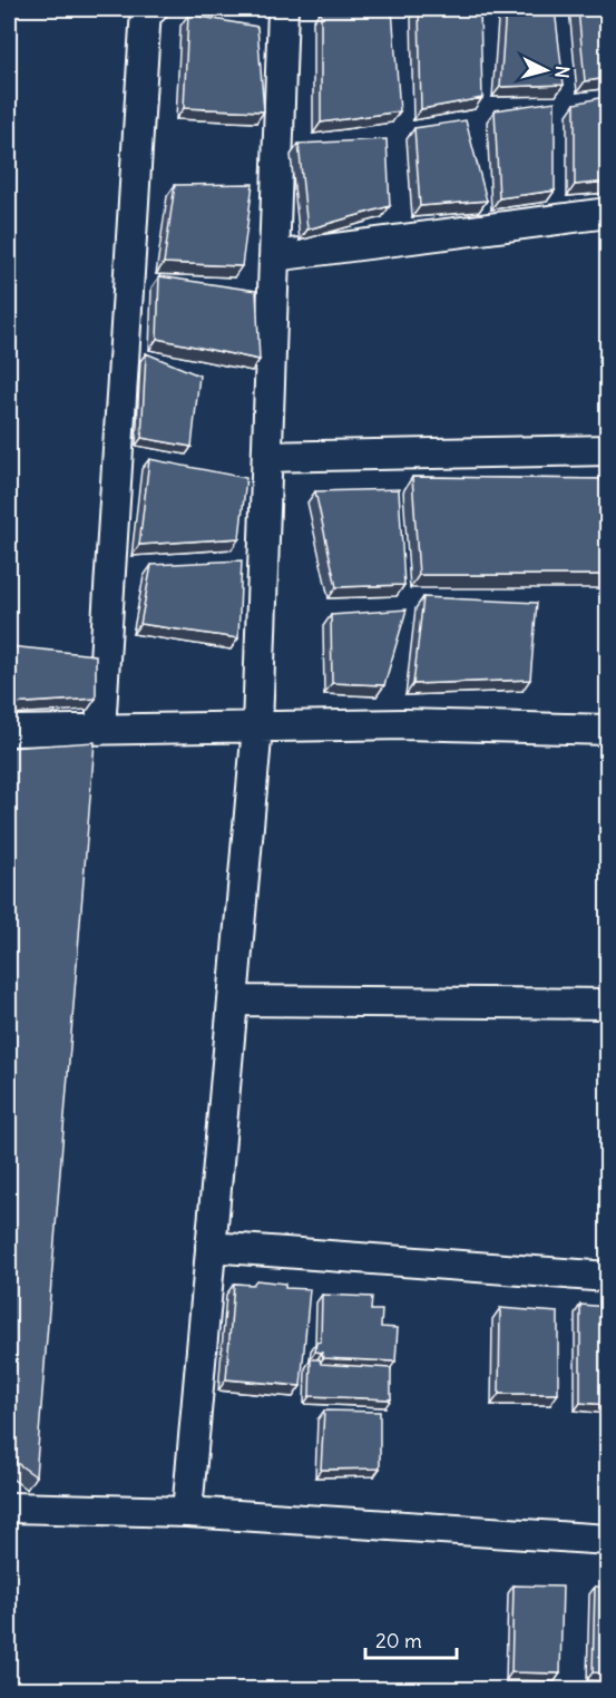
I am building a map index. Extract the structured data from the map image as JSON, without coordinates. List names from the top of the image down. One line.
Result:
{"scale_bar":"20 m","north":"right"}
